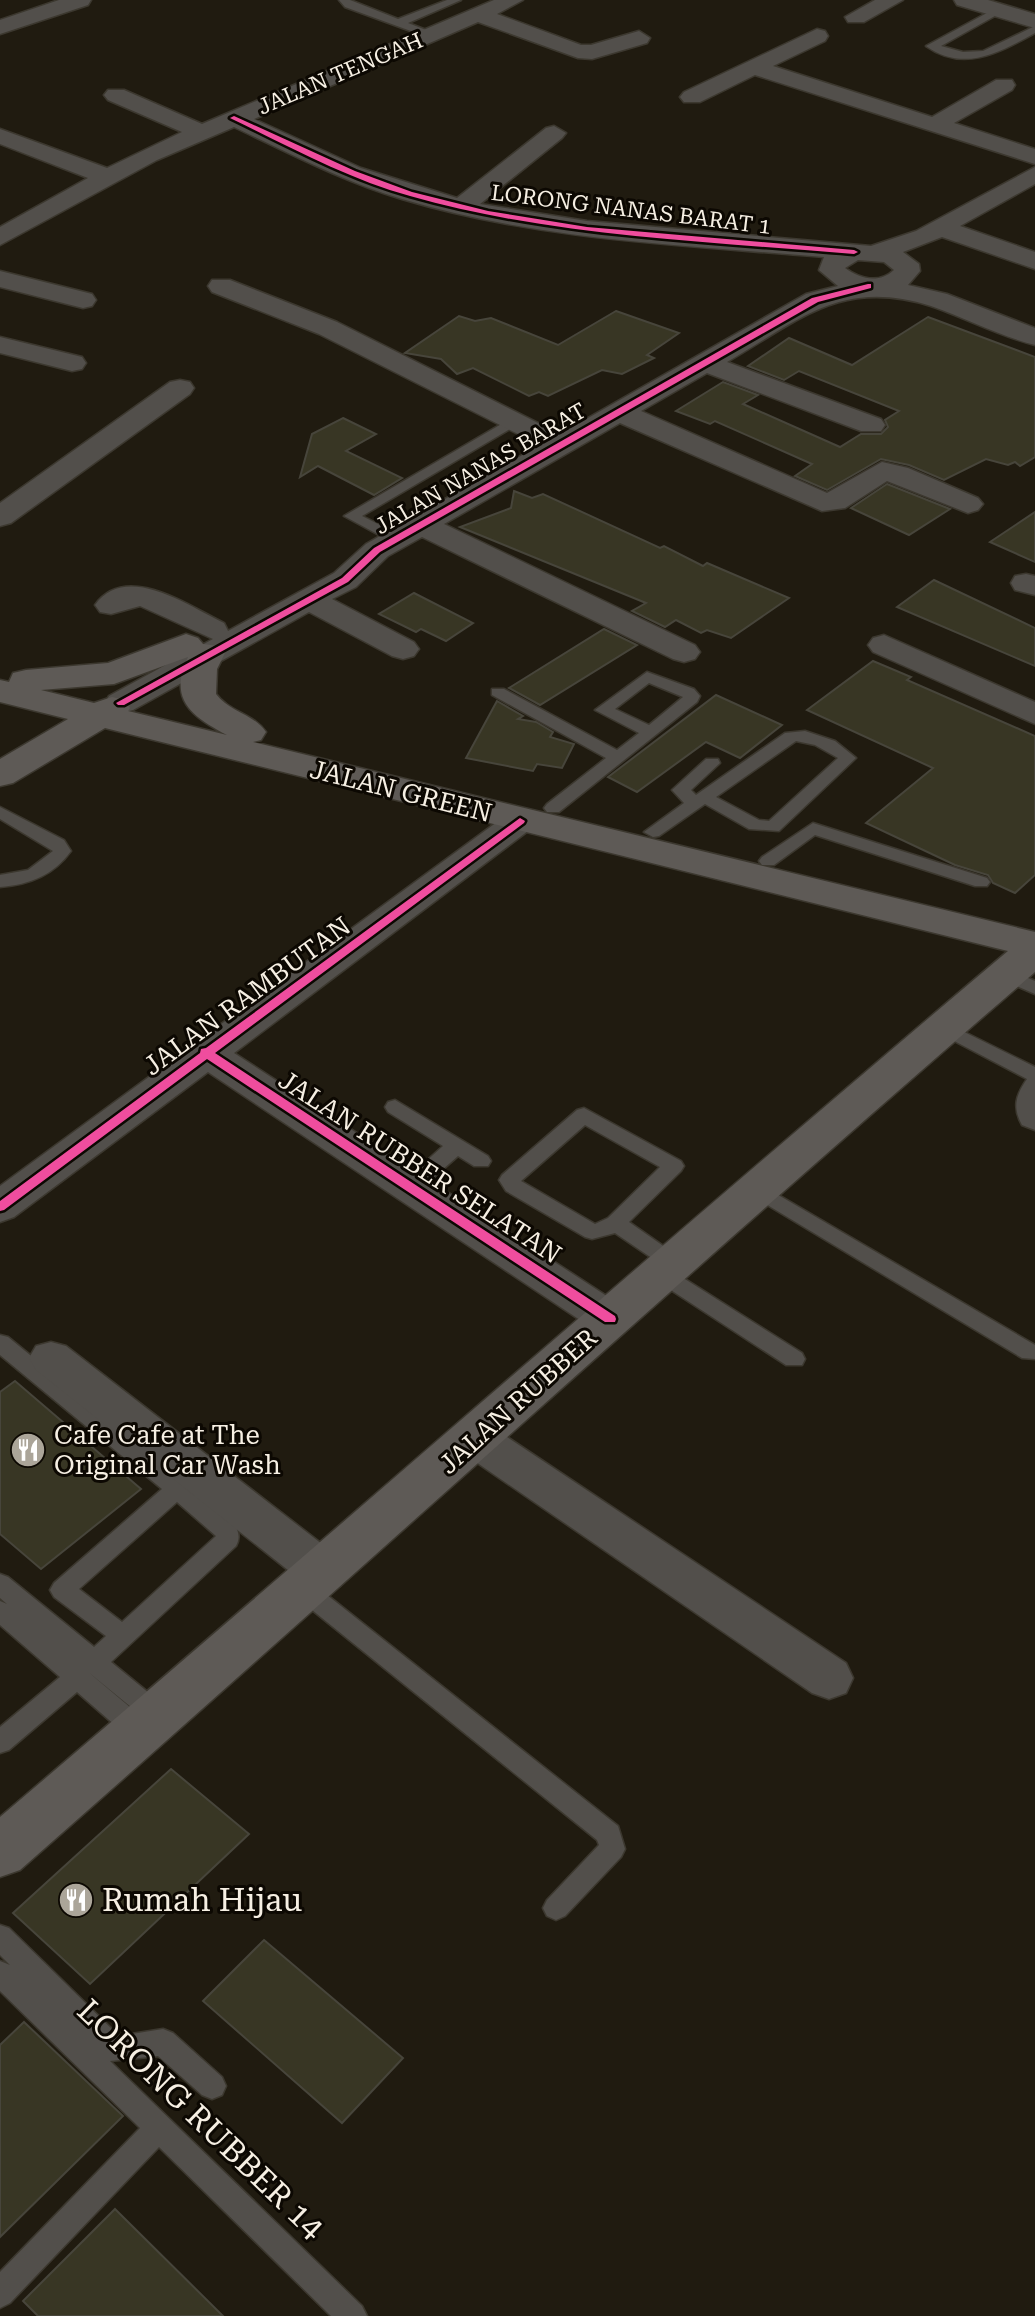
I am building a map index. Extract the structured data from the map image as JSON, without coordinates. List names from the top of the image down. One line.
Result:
{"streets":{"main road":["JALAN GREEN","JALAN RUBBER"],"street":["JALAN TENGAH","LORONG NANAS BARAT 1","JALAN NANAS BARAT","JALAN RAMBUTAN","JALAN RUBBER SELATAN"],"lane":["LORONG RUBBER 14"]},"crossings":[["JALAN TENGAH","LORONG NANAS BARAT 1"],["LORONG NANAS BARAT 1","JALAN NANAS BARAT"],["JALAN NANAS BARAT","JALAN GREEN"],["JALAN GREEN","JALAN RAMBUTAN"],["JALAN GREEN","JALAN RUBBER"],["JALAN RAMBUTAN","JALAN RUBBER SELATAN"],["JALAN RUBBER SELATAN","JALAN RUBBER"]],"places":{"restaurant":["Cafe Cafe at The Original Car Wash","Rumah Hijau"]}}
